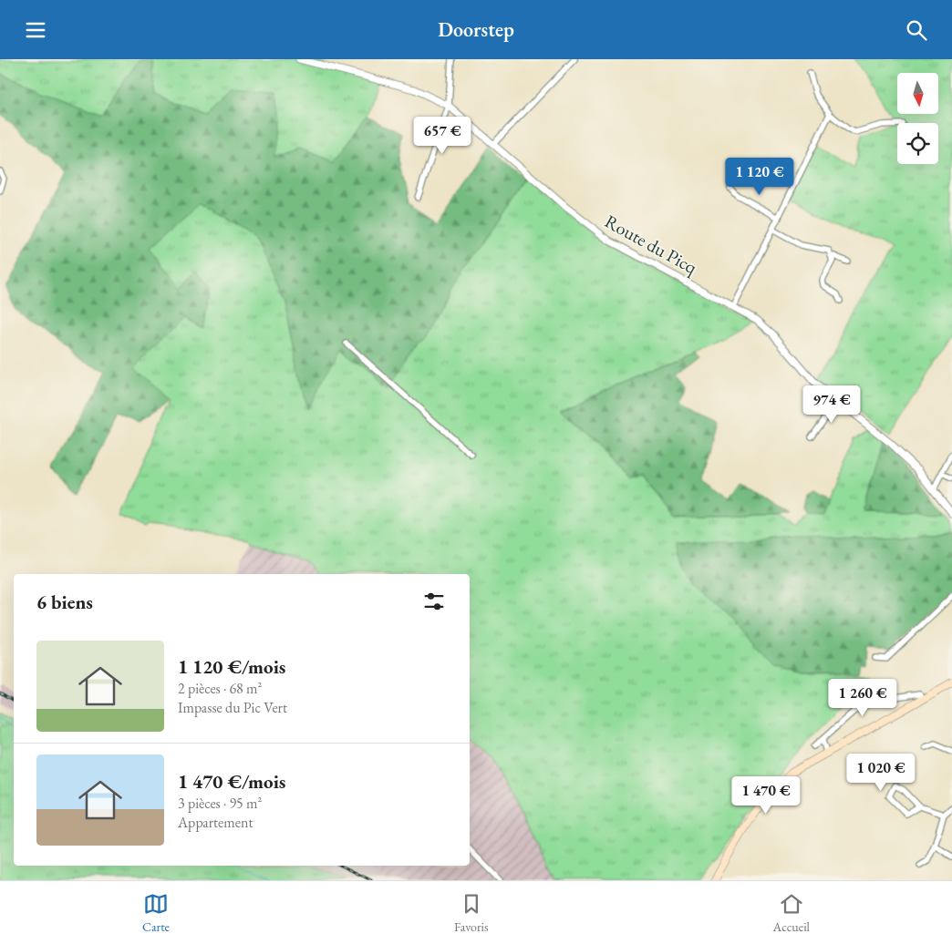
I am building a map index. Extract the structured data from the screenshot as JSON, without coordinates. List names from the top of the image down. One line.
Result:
{"streets":{"street":["Route du Picq"]},"north":"bottom","page":{"header":"Doorstep","price":["657 €","1 120 €","974 €","1 260 €","1 020 €","1 470 €"],"heading":"6 biens","list":[{"name":"1 120 €/mois","note":"2 pièces · 68 m² · Impasse du Pic Vert"},{"name":"1 470 €/mois","note":"3 pièces · 95 m² · Appartement"}],"tabs":["Carte","Favoris","Accueil"]}}
